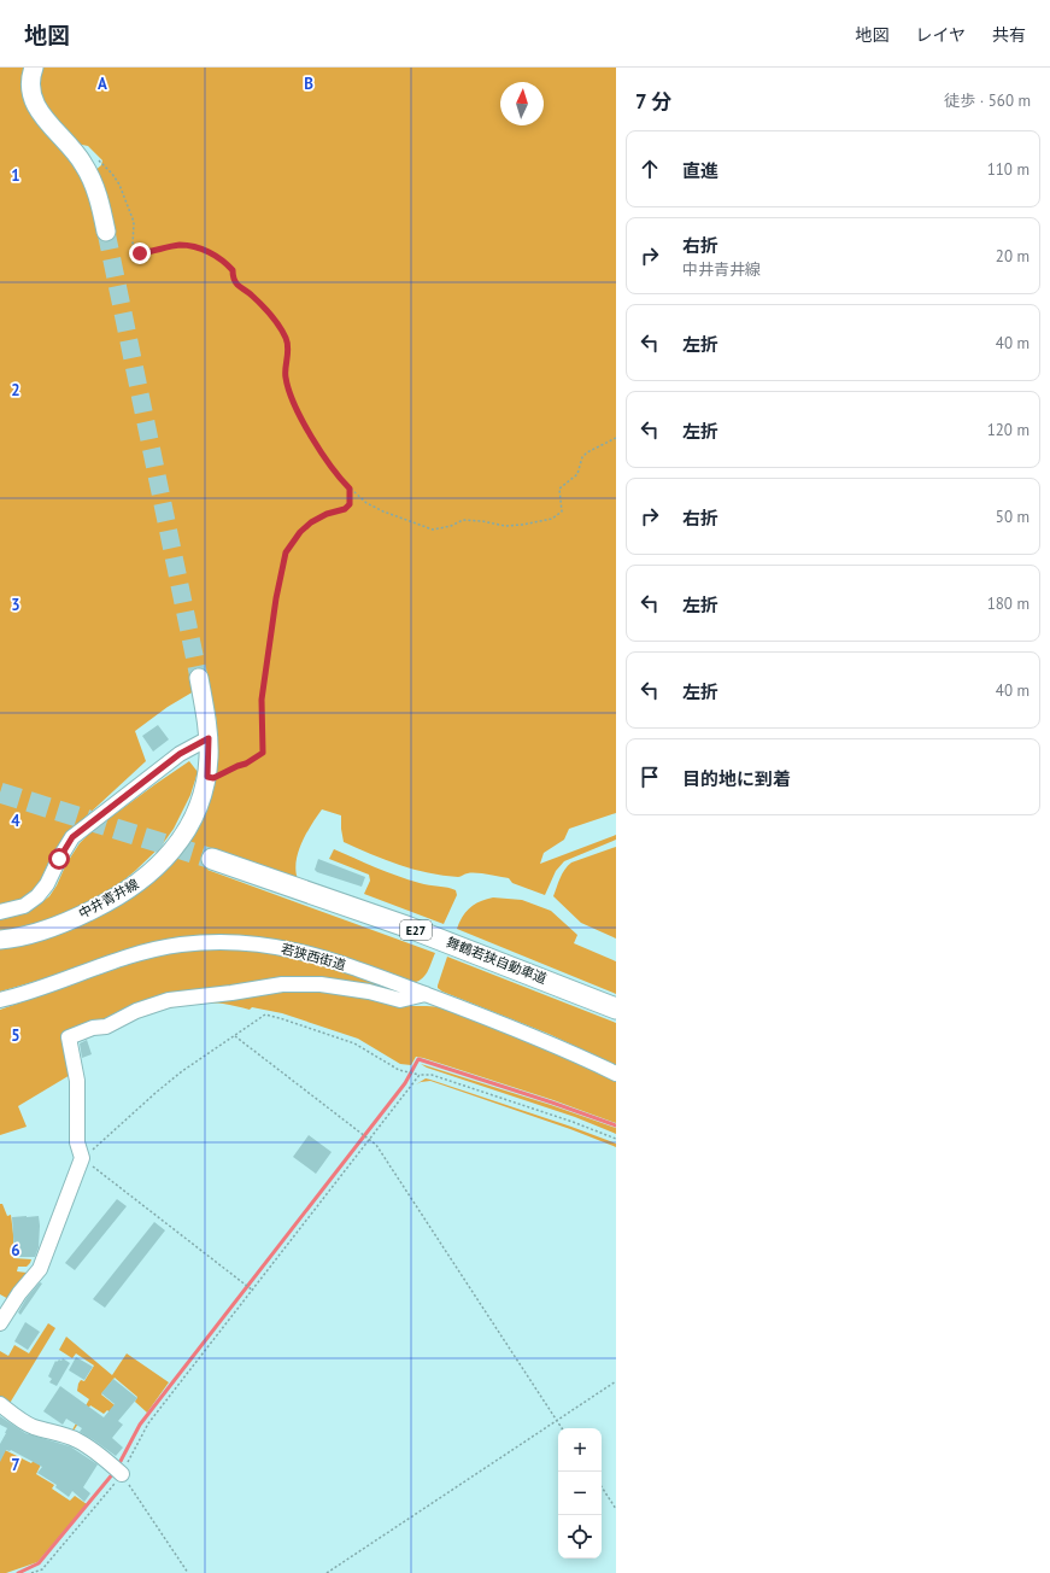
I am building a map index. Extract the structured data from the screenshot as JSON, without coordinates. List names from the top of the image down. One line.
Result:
{"streets":{"highway":["E27","舞鶴若狭自動車道"],"main road":["中井青井線"],"street":["若狭西街道"]},"north":"top","page":{"header":"地図","nav":["地図","レイヤ","共有"],"heading":["7 分","徒歩 · 560 m"],"list":[["直進","110 m"],["右折","中井青井線","20 m"],["左折","40 m"],["左折","120 m"],["右折","50 m"],["左折","180 m"],["左折","40 m"],"目的地に到着"],"map_buttons":["+","−"]},"grid":{"columns":["A","B"],"rows":["1","2","3","4","5","6","7"]}}
